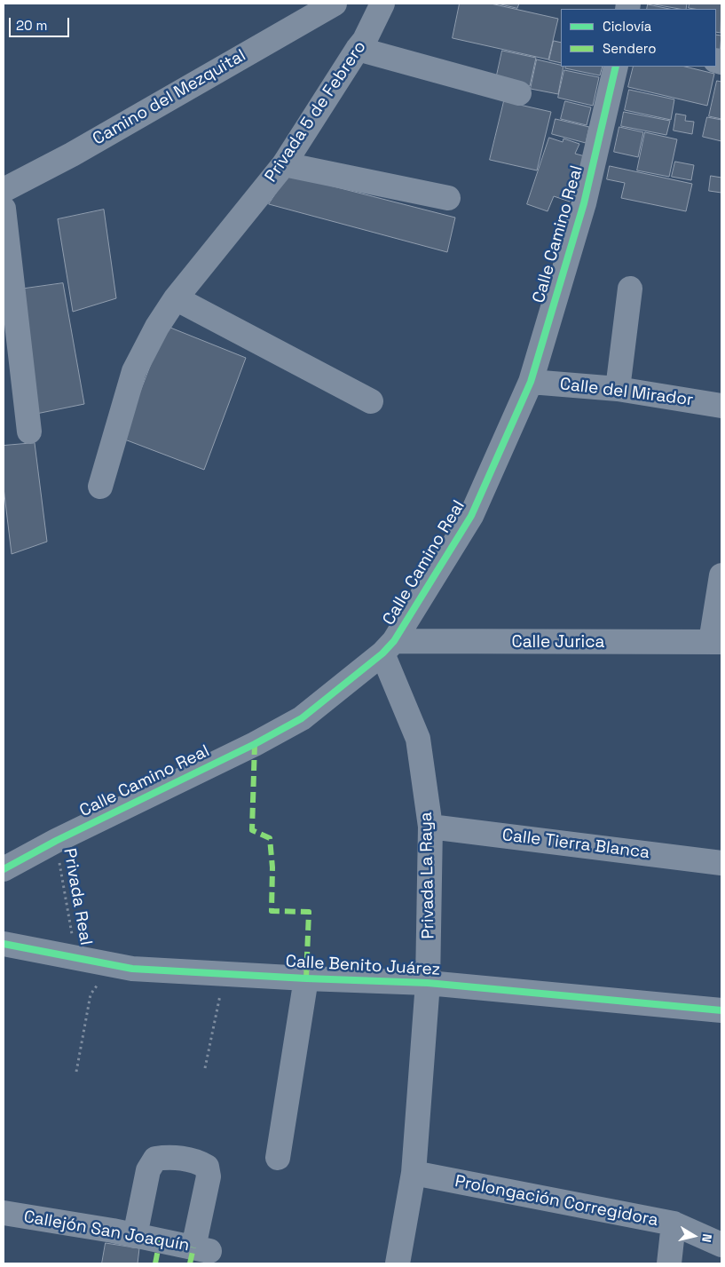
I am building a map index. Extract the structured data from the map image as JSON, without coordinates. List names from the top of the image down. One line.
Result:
{"streets":{"street":["Camino del Mezquital","Privada 5 de Febrero","Calle Camino Real","Calle del Mirador","Calle Jurica","Calle Tierra Blanca","Privada La Raya","Calle Benito Juárez","Prolongación Corregidora","Callejón San Joaquín"],"path":["Privada Real"]},"crossings":[["Calle Camino Real","Calle del Mirador"],["Calle Camino Real","Calle Jurica"],["Calle Camino Real","Privada La Raya"],["Calle Camino Real","Privada Real"],["Calle Jurica","Privada La Raya"],["Calle Tierra Blanca","Privada La Raya"],["Privada La Raya","Calle Benito Juárez"],["Privada La Raya","Prolongación Corregidora"],["Privada Real","Calle Benito Juárez"]],"legend":["Ciclovía","Sendero"],"scale_bar":"20 m","north":"right"}
